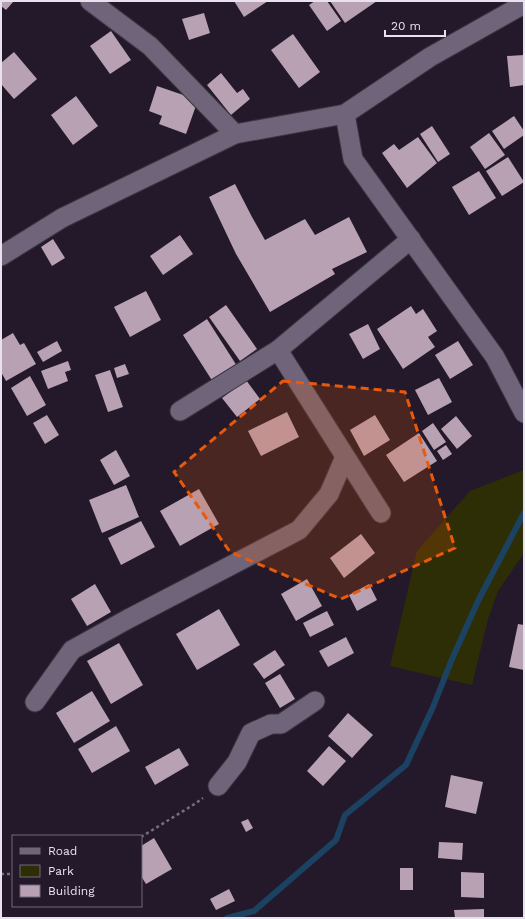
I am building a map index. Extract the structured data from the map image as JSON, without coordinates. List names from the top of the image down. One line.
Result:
{"legend":["Road","Park","Building"],"scale_bar":"20 m"}
